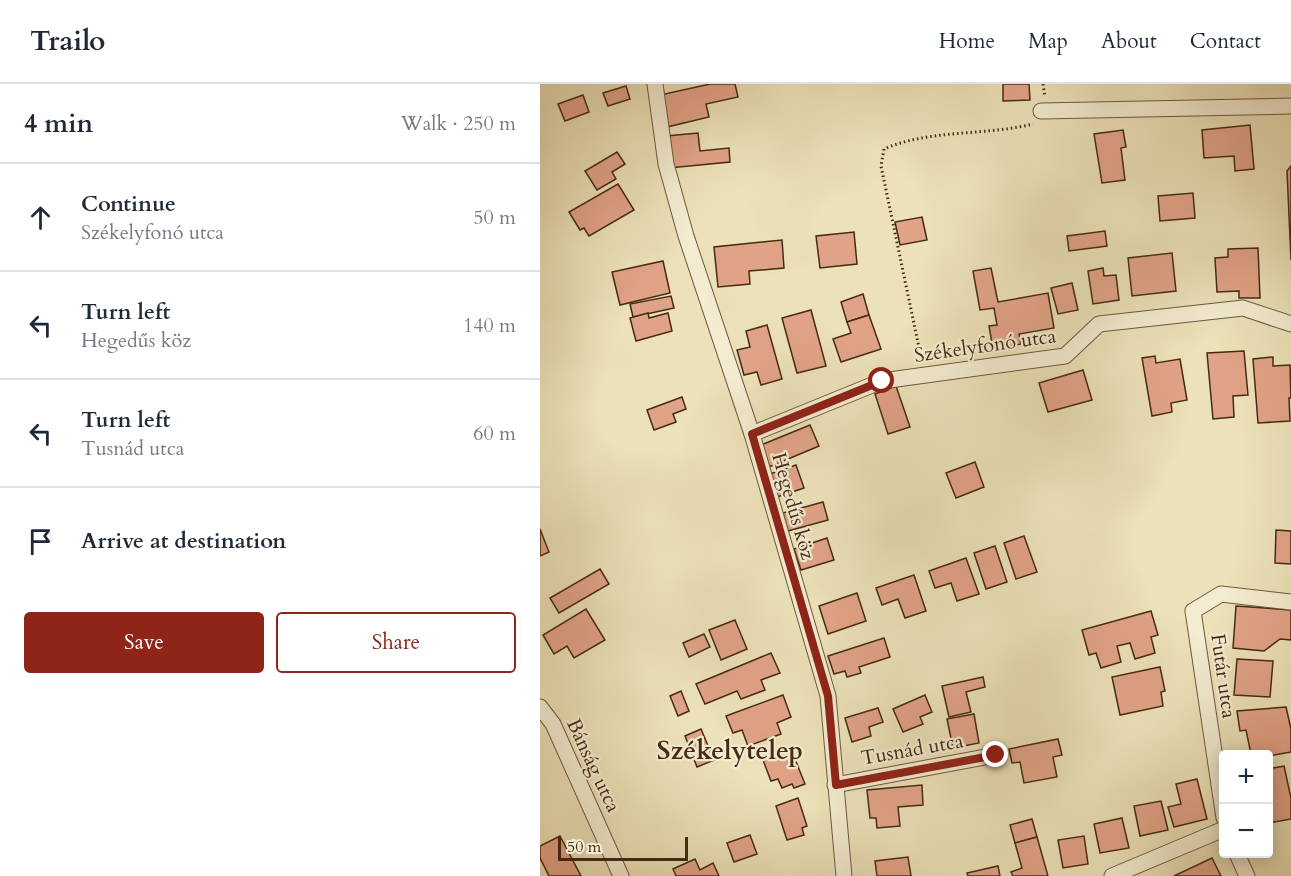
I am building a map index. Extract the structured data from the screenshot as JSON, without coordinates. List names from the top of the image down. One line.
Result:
{"streets":{"street":["Székelyfonó utca","Hegedűs köz","Futár utca","Tusnád utca","Bánság utca"]},"crossings":[["Székelyfonó utca","Hegedűs köz"],["Hegedűs köz","Tusnád utca"]],"districts":["Székelytelep"],"scale_bar":"50 m","page":{"header":"Trailo","nav":["Home","Map","About","Contact"],"heading":["4 min","Walk · 250 m"],"list":[["Continue","Székelyfonó utca","50 m"],["Turn left","Hegedűs köz","140 m"],["Turn left","Tusnád utca","60 m"],"Arrive at destination"],"buttons":["Save","Share"],"map_buttons":["+","−"],"scale":"50 m"}}
